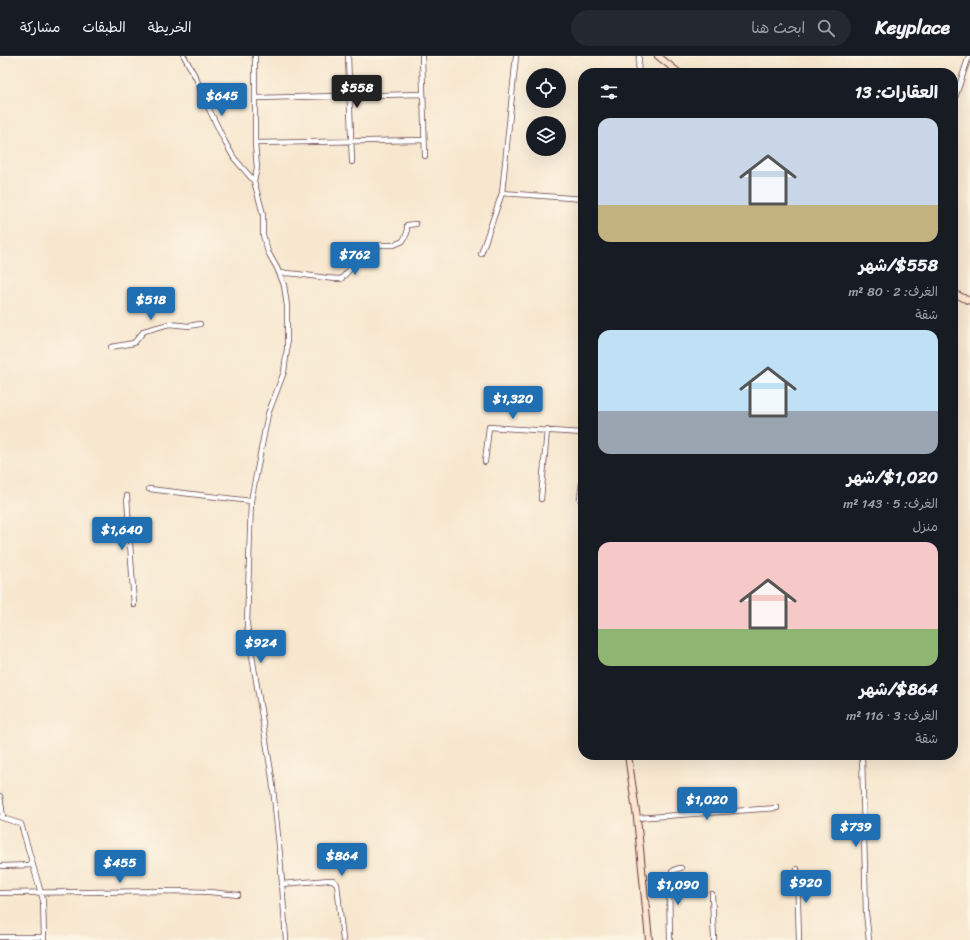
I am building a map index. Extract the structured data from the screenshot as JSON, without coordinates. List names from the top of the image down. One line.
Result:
{"page":{"header":"Keyplace","search":"ابحث هنا","nav":["الخريطة","الطبقات","مشاركة"],"heading":"العقارات: 13","price":["$558","$645","$762","$518","$1,320","$1,640","$924","$1,020","$739","$864","$455","$920","$1,090"],"list":[{"name":"$558/شهر","note":"الغرف: 2 · 80 m² · شقة"},{"name":"$1,020/شهر","note":"الغرف: 5 · 143 m² · منزل"},{"name":"$864/شهر","note":"الغرف: 3 · 116 m² · شقة"}]}}
